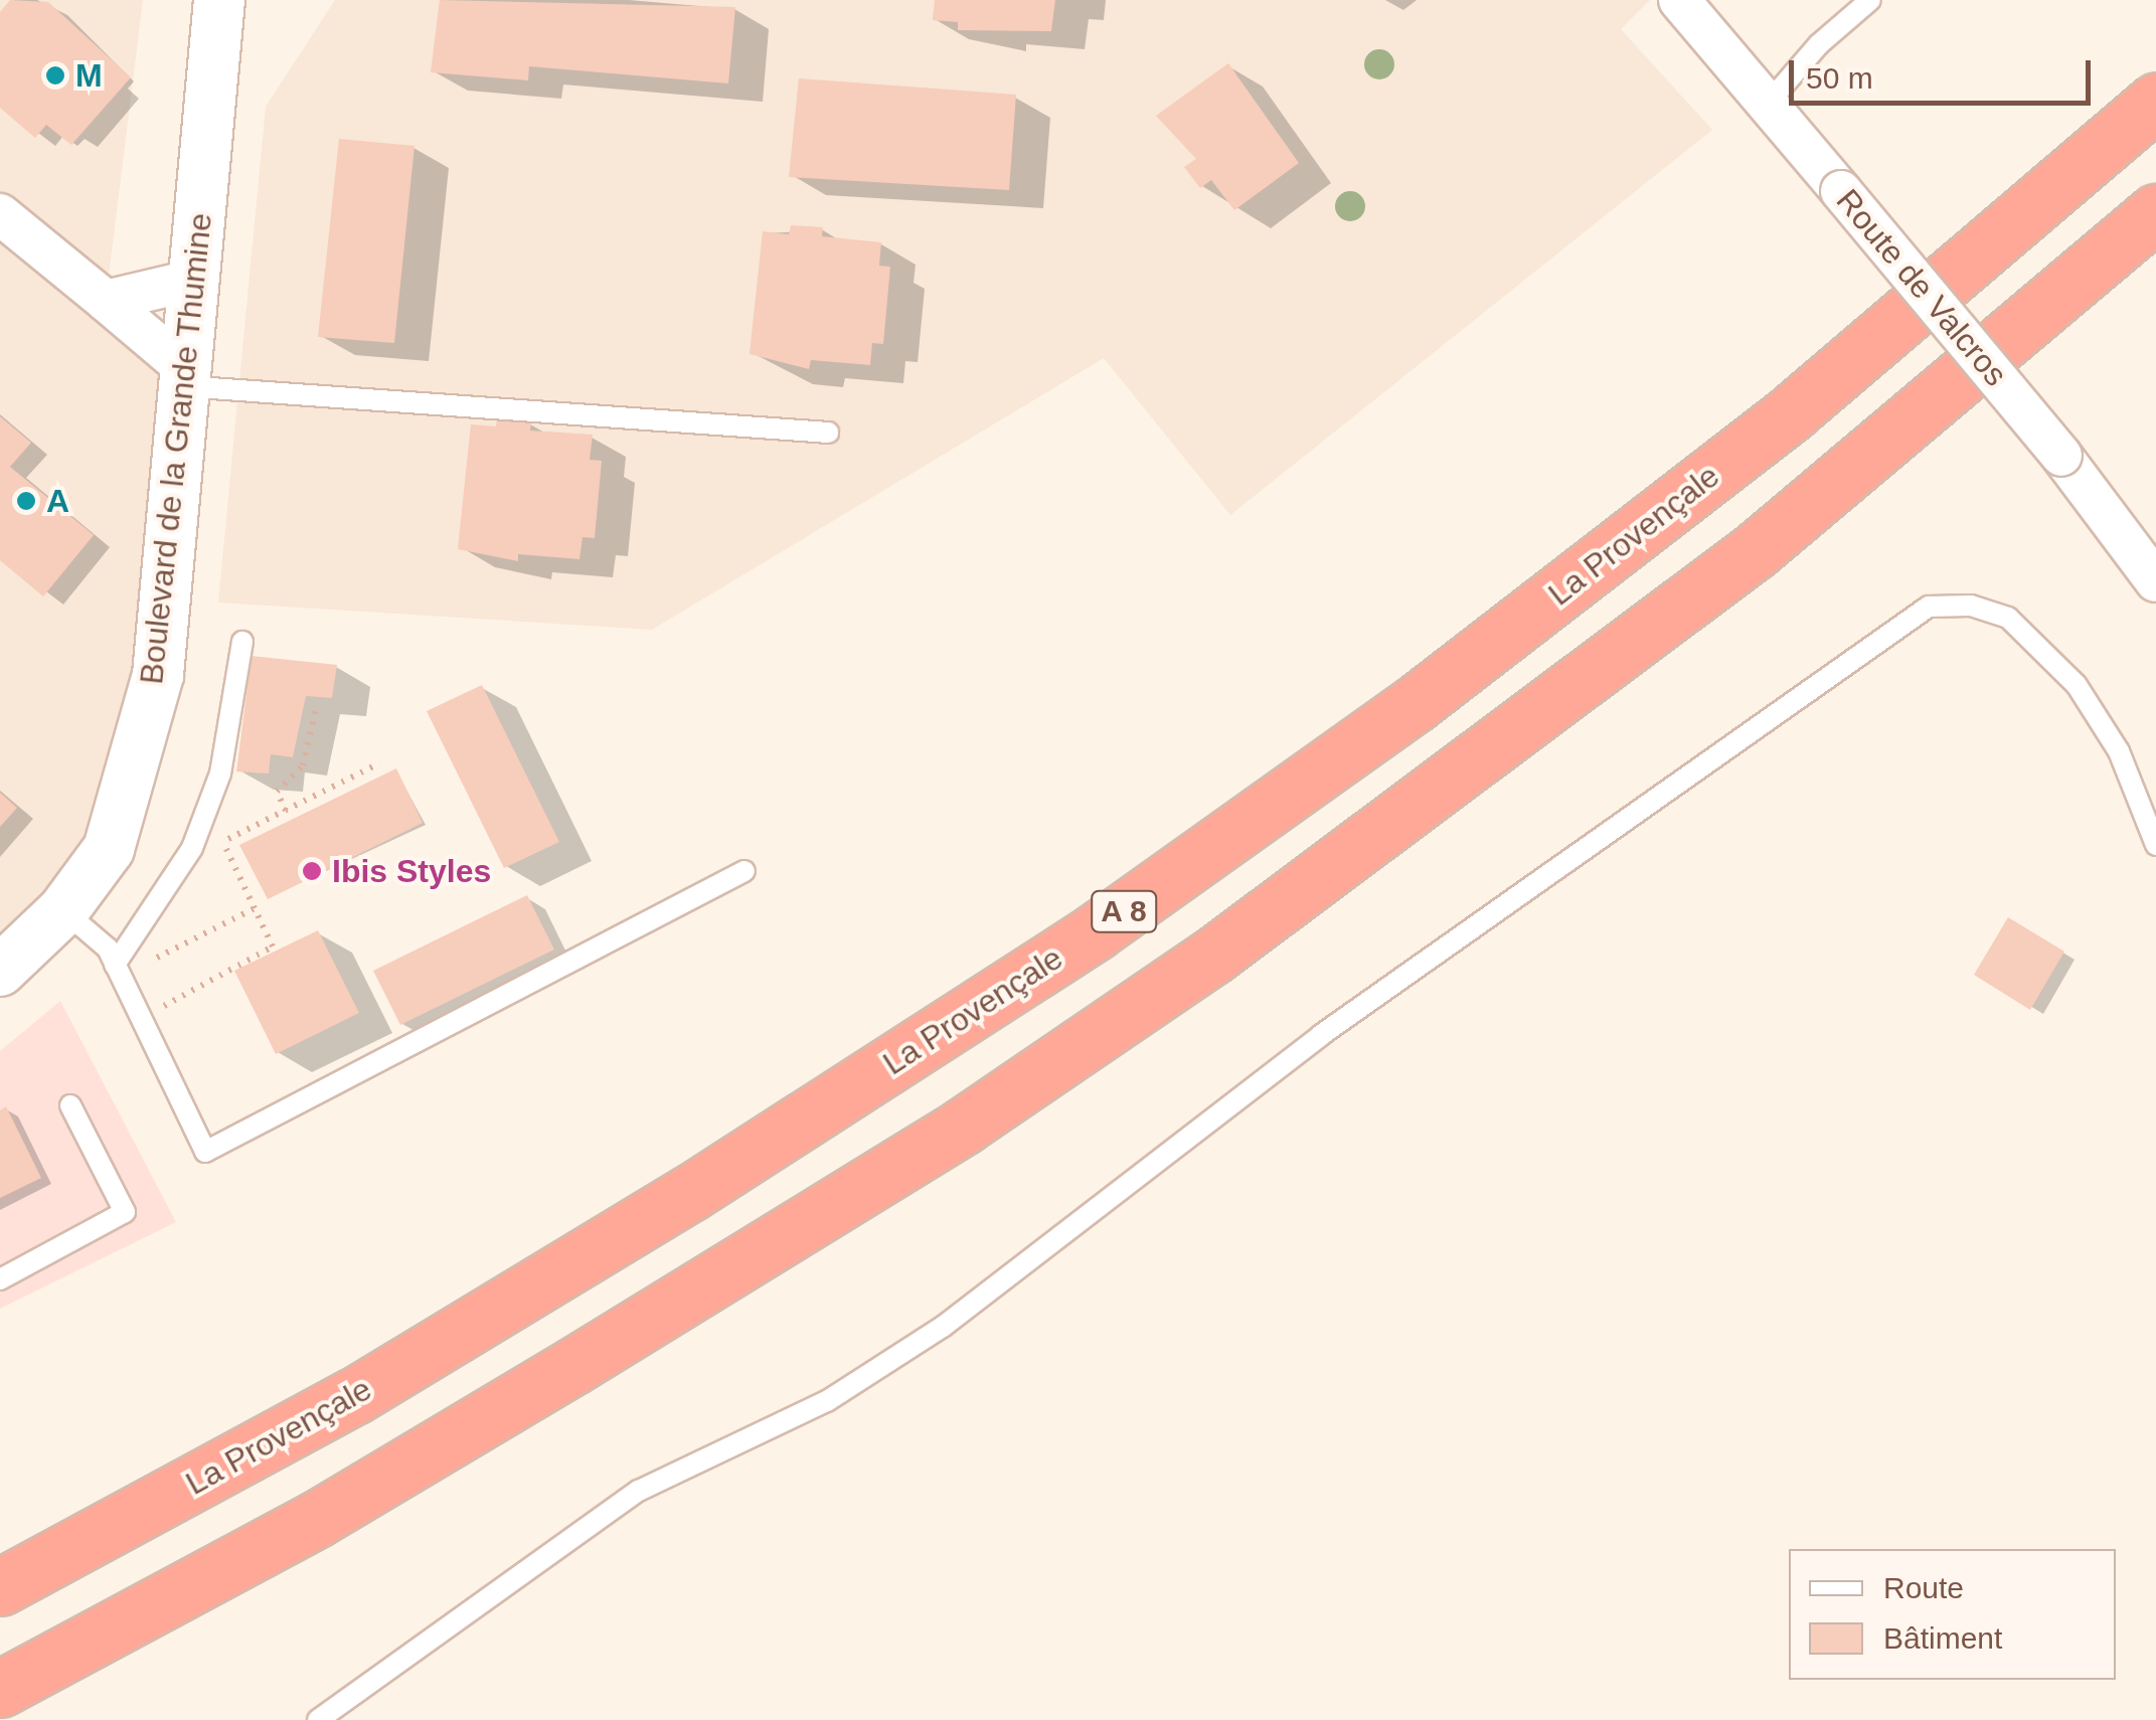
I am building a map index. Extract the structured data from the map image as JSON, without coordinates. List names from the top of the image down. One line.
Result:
{"streets":{"highway":["La Provençale","A 8"],"street":["Route de Valcros","Boulevard de la Grande Thumine"]},"places":["M","A","Ibis Styles"],"legend":["Route","Bâtiment"],"scale_bar":"50 m"}
